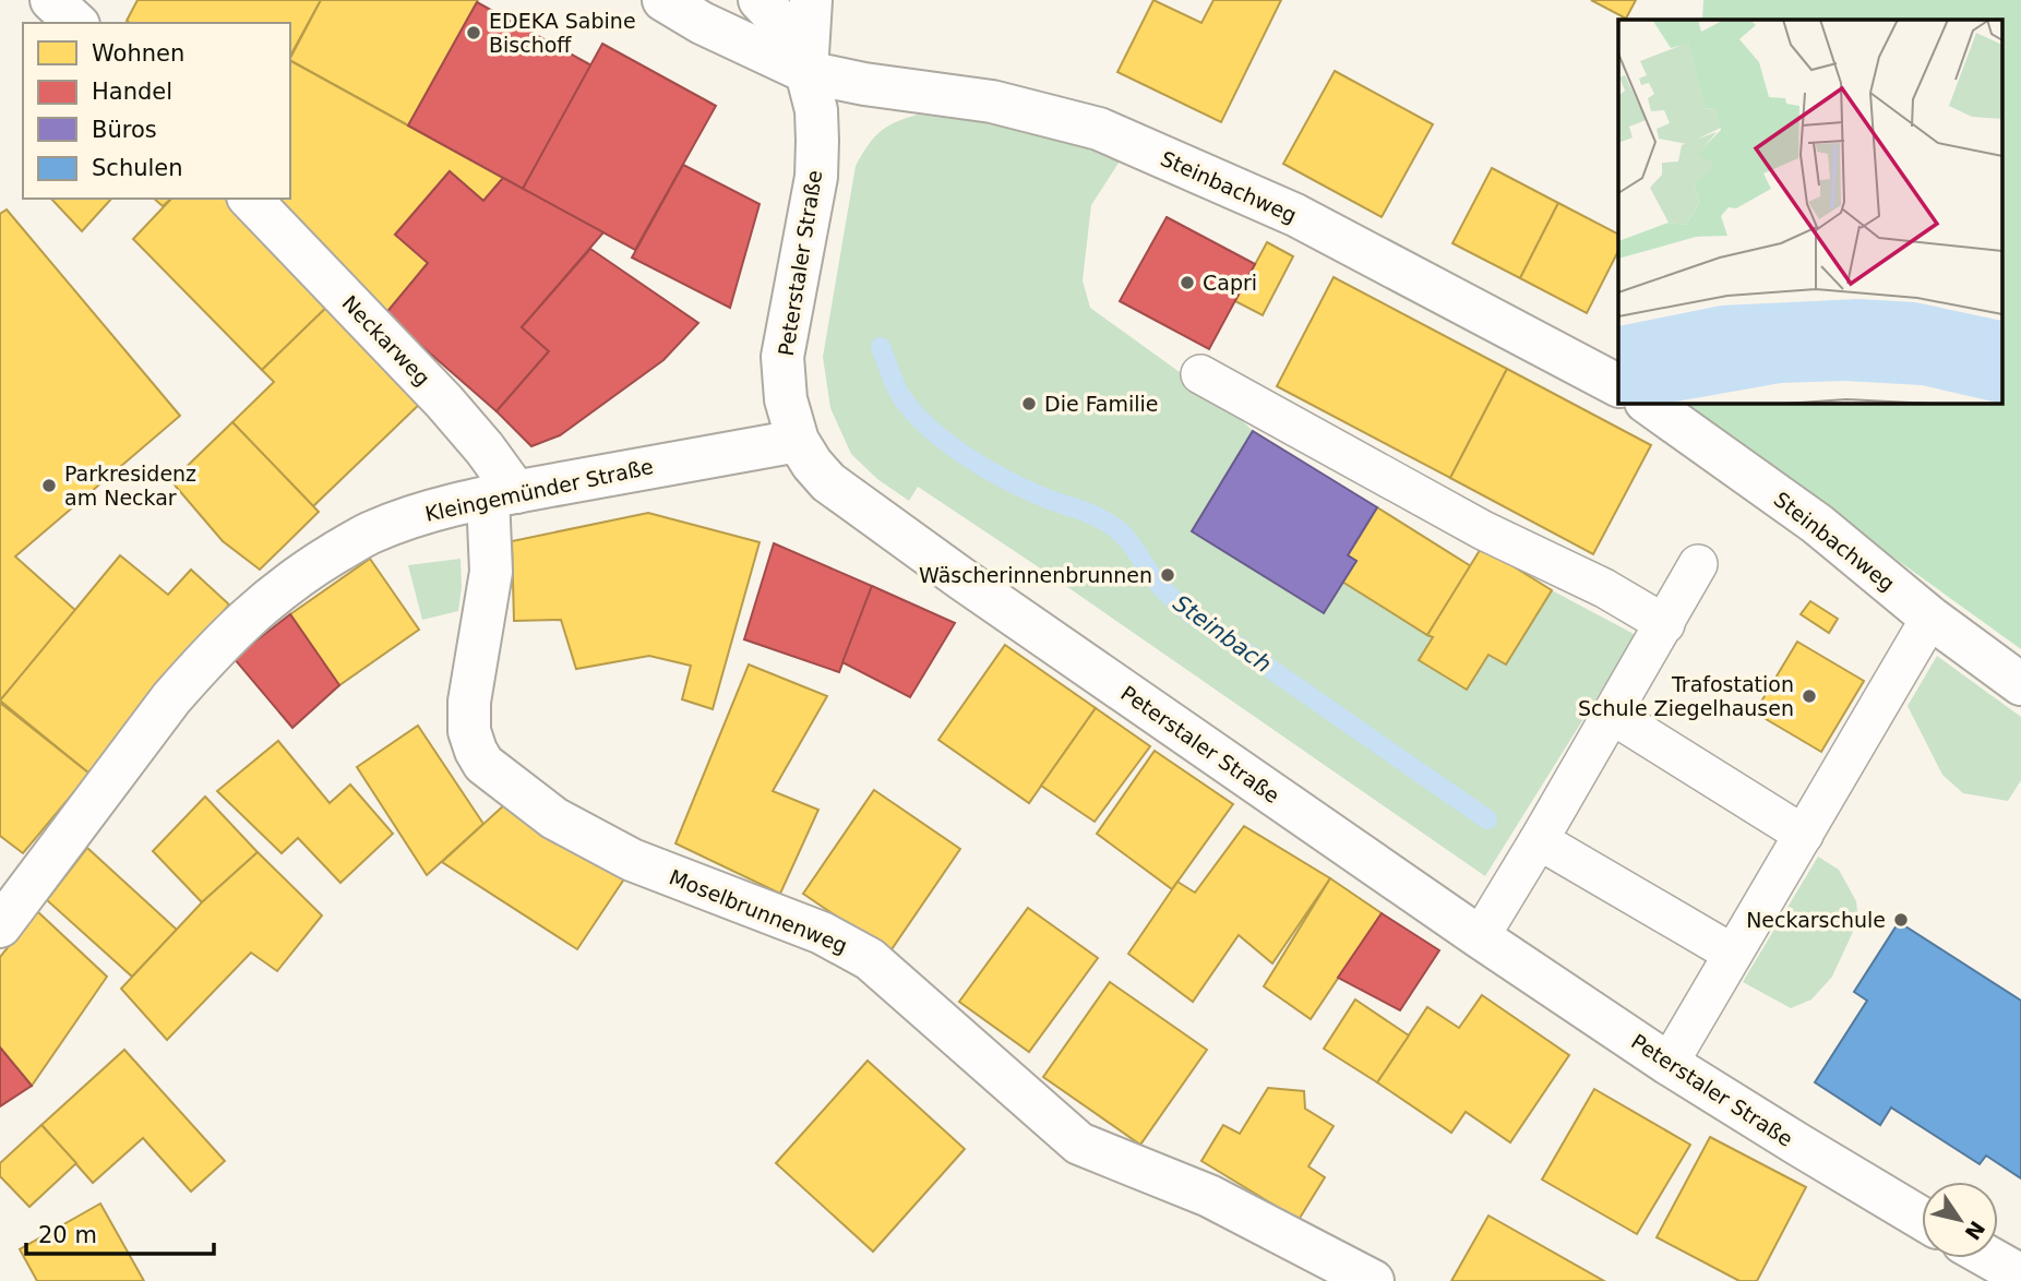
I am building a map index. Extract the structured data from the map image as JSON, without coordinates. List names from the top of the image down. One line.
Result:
{"streets":{"street":["Steinbachweg","Peterstaler Straße","Neckarweg","Kleingemünder Straße","Moselbrunnenweg"]},"crossings":[["Steinbachweg","Peterstaler Straße"],["Peterstaler Straße","Kleingemünder Straße"],["Neckarweg","Kleingemünder Straße"],["Neckarweg","Moselbrunnenweg"],["Kleingemünder Straße","Moselbrunnenweg"]],"water":["Steinbach"],"places":["EDEKA Sabine Bischoff","Capri","Die Familie","Parkresidenz am Neckar","Wäscherinnenbrunnen","Trafostation Schule Ziegelhausen","Neckarschule"],"legend":["Wohnen","Handel","Büros","Schulen"],"scale_bar":"20 m","north":"bottom right"}
